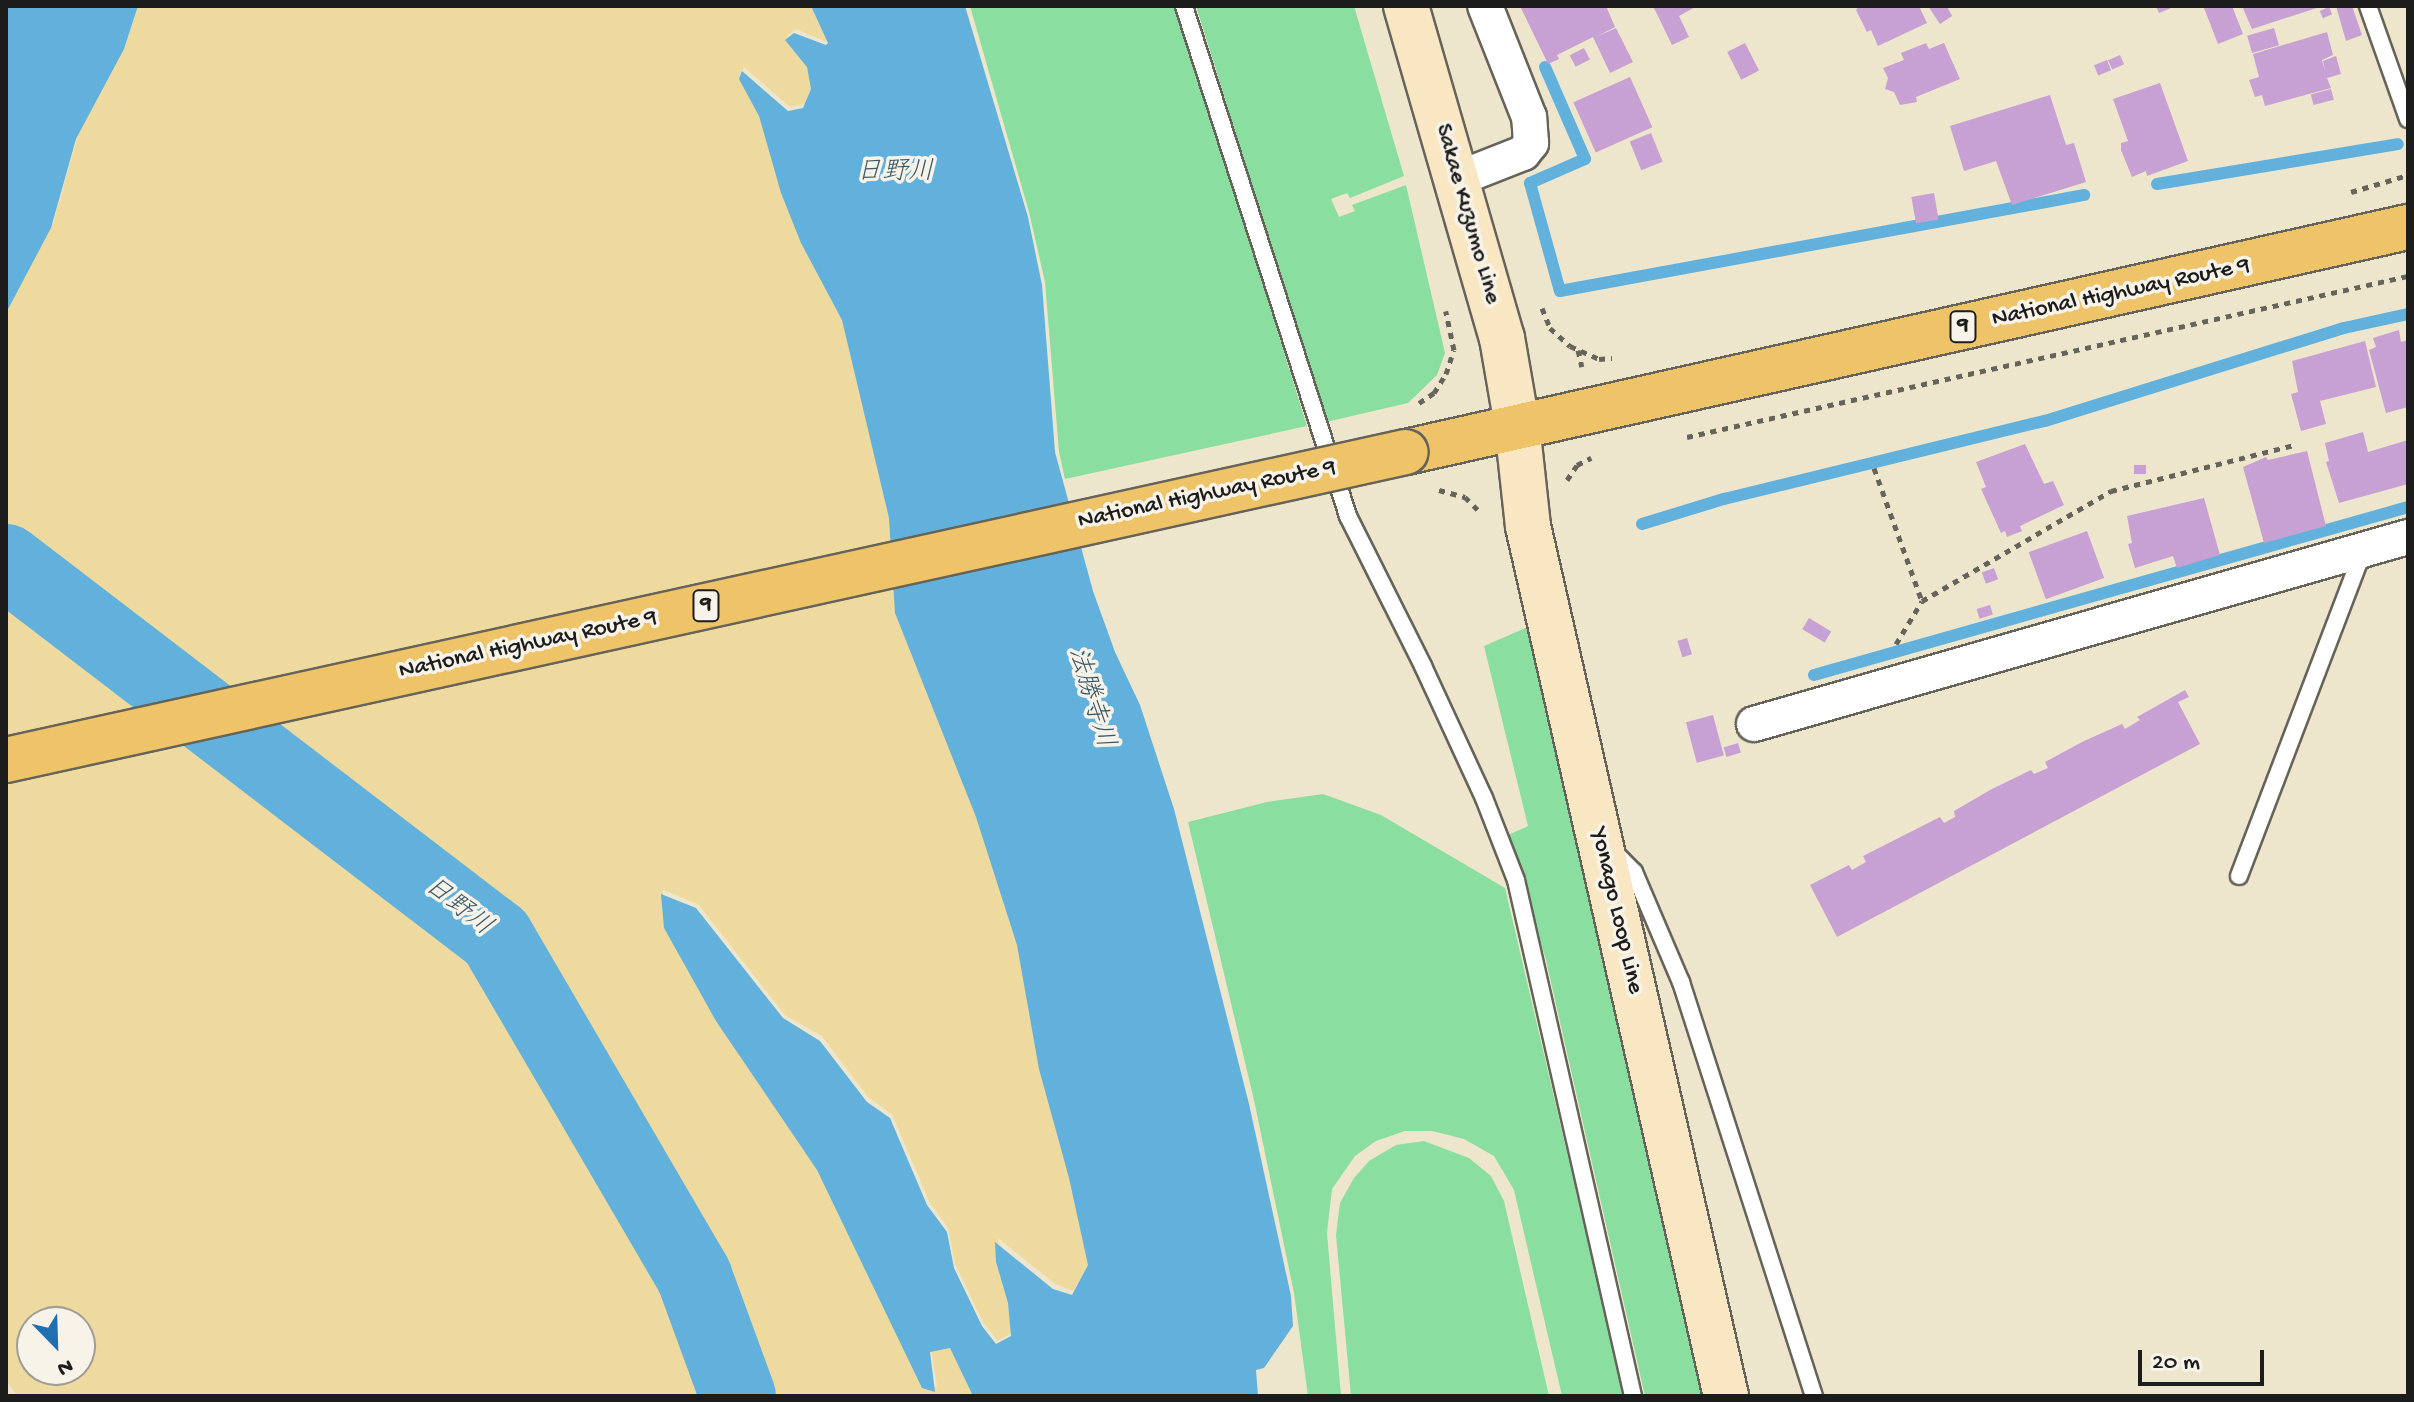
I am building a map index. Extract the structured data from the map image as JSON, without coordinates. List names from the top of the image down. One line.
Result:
{"streets":{"highway":["National Highway Route 9","9"],"main road":["Sakae Kuzumo Line","Yonago Loop Line"]},"crossings":[["Sakae Kuzumo Line","National Highway Route 9"],["Sakae Kuzumo Line","Yonago Loop Line"],["National Highway Route 9","Yonago Loop Line"]],"water":["日野川","法勝寺川"],"scale_bar":"20 m","north":"bottom right"}
